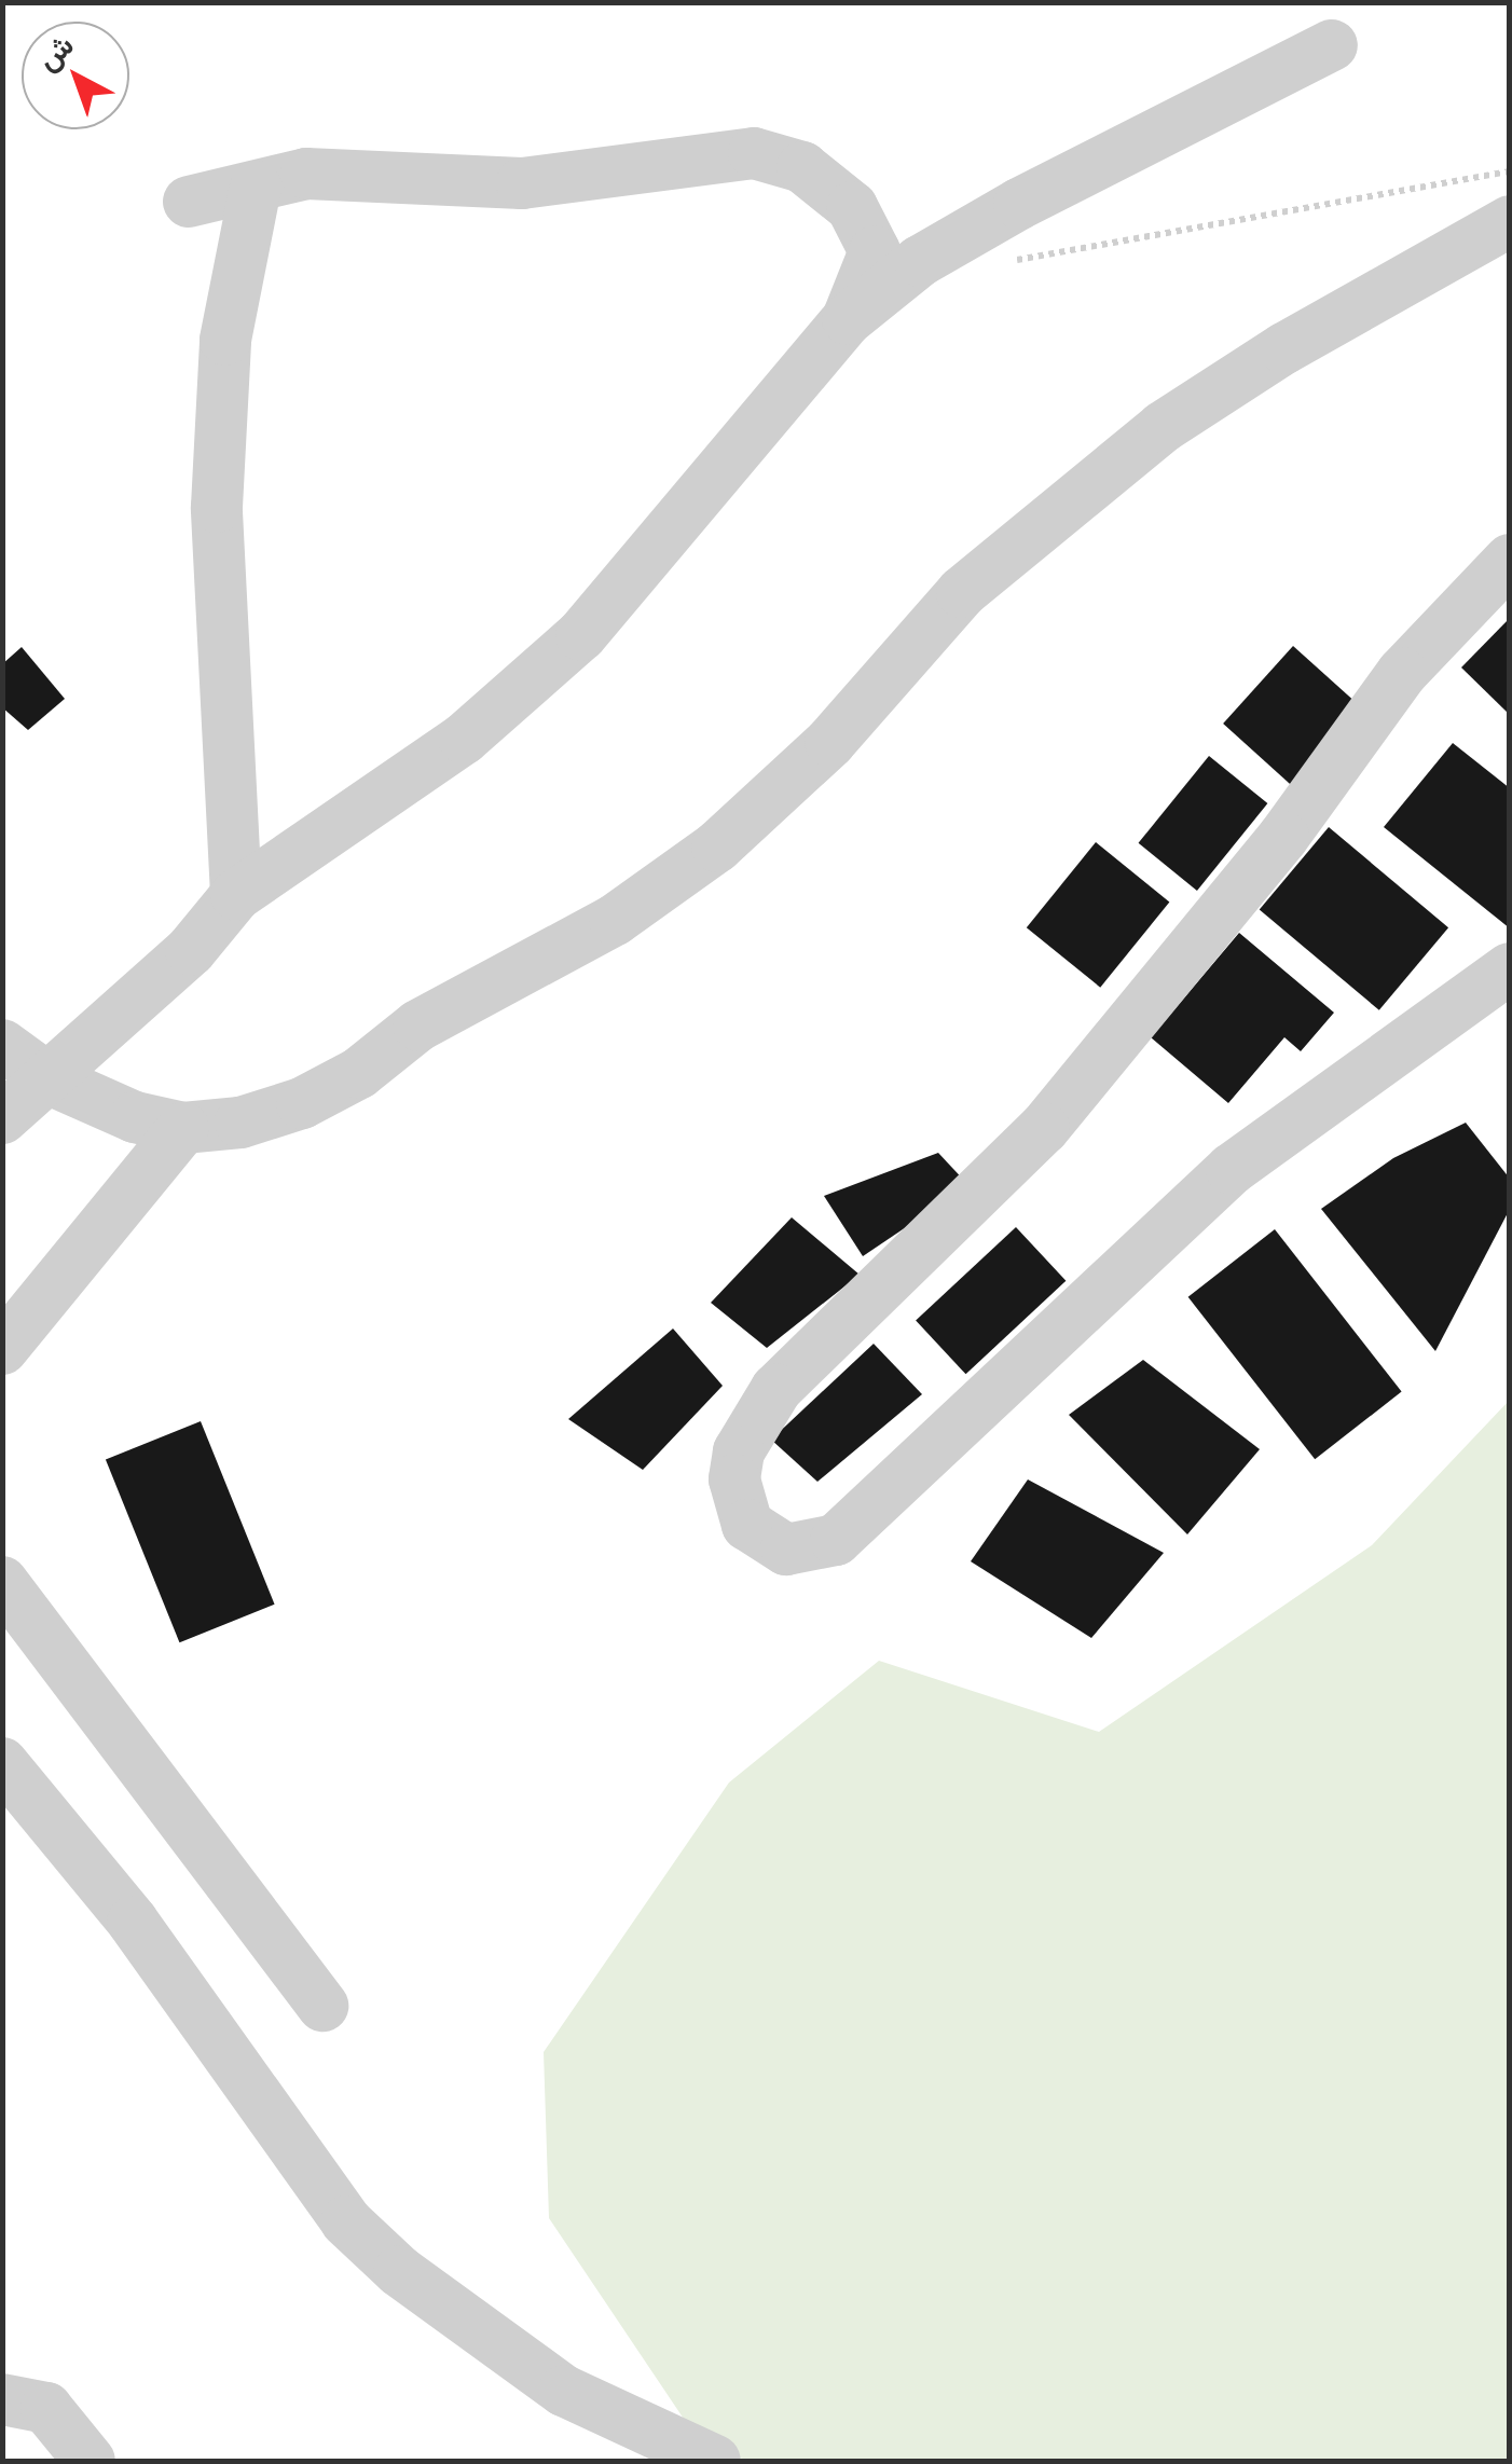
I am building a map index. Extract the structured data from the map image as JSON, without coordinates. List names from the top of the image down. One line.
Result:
{"north":"top left"}
